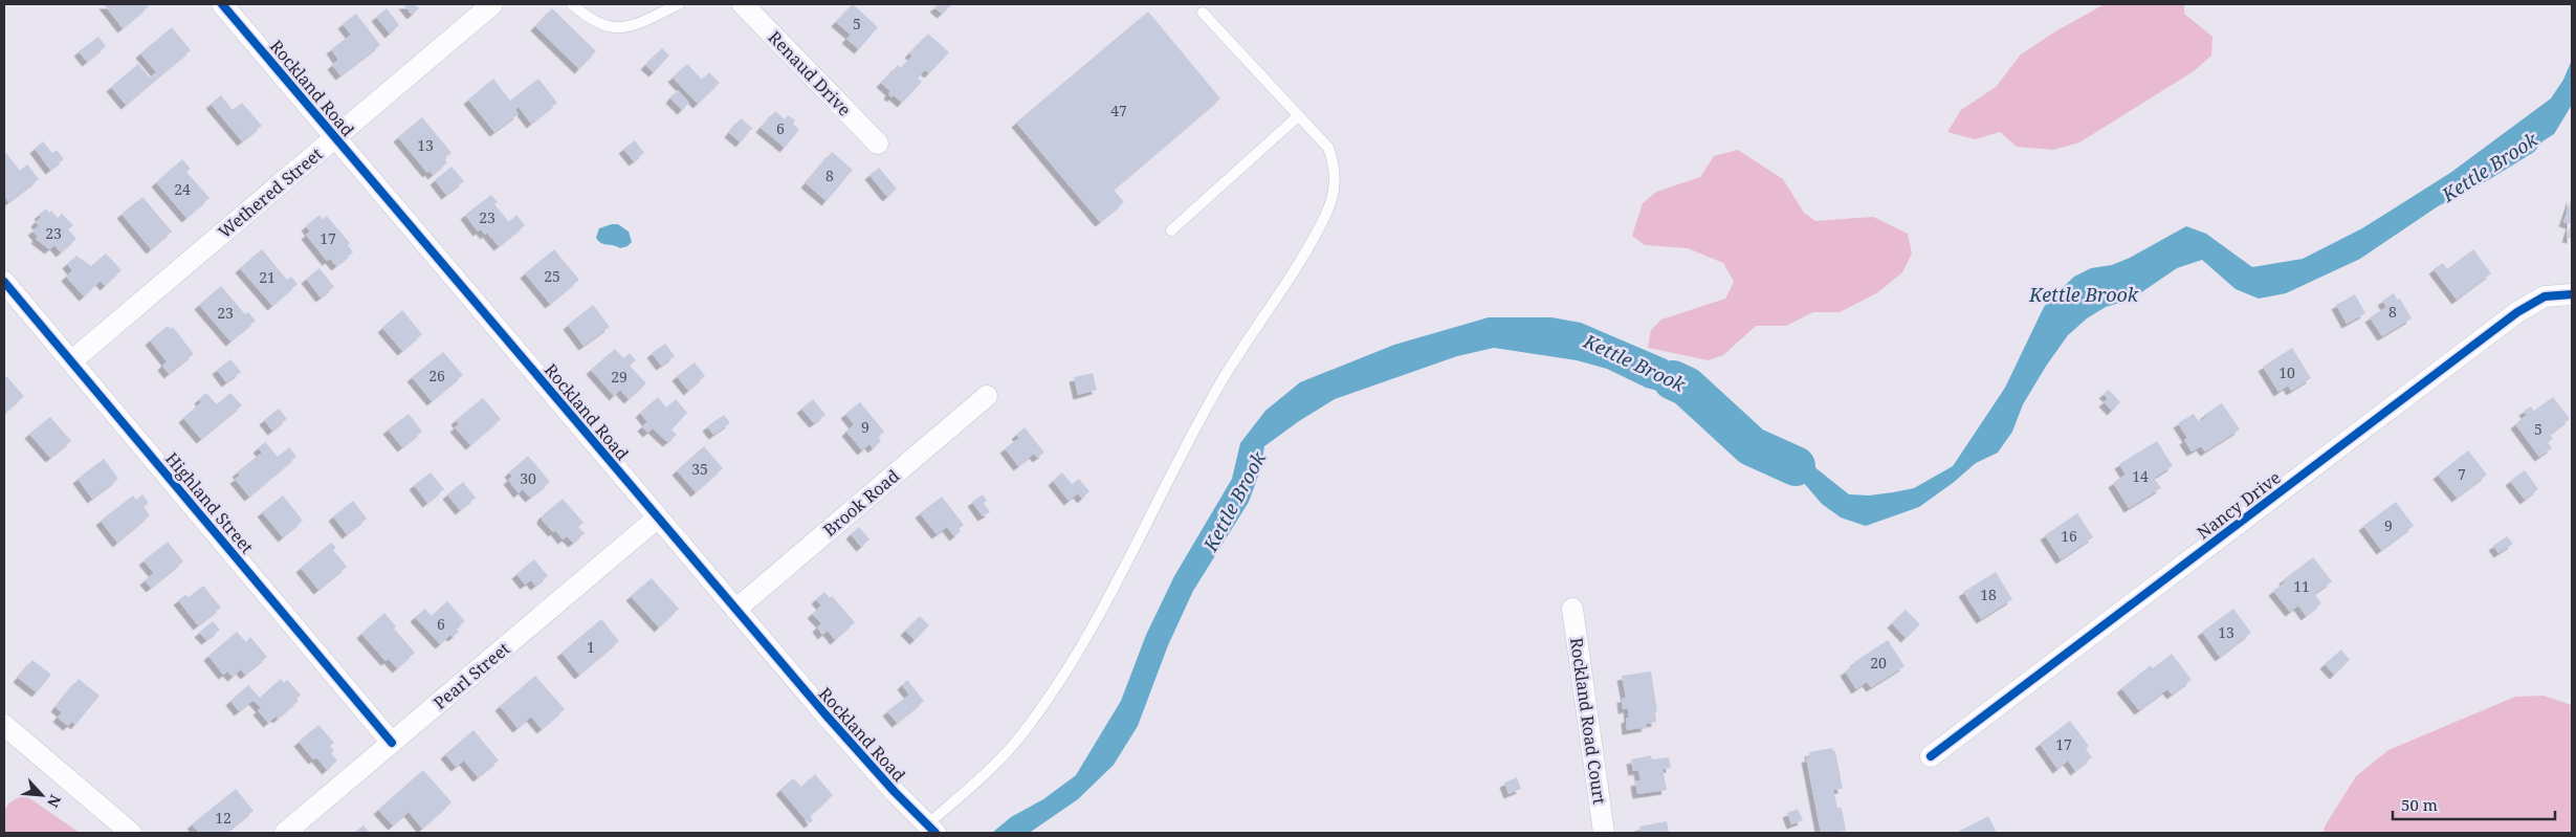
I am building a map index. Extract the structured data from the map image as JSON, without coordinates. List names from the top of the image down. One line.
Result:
{"streets":{"street":["Renaud Drive","Rockland Road","Wethered Street","Highland Street","Brook Road","Nancy Drive","Pearl Street","Rockland Road Court"]},"crossings":[["Rockland Road","Wethered Street"],["Rockland Road","Brook Road"],["Rockland Road","Pearl Street"],["Wethered Street","Highland Street"],["Highland Street","Pearl Street"]],"water":["Kettle Brook"],"house_numbers":["5","47","6","13","8","24","23","23","17","25","21","8","23","10","26","29","9","5","35","7","14","30","9","16","11","18","6","13","1","20","17","12"],"scale_bar":"50 m","north":"bottom right"}
